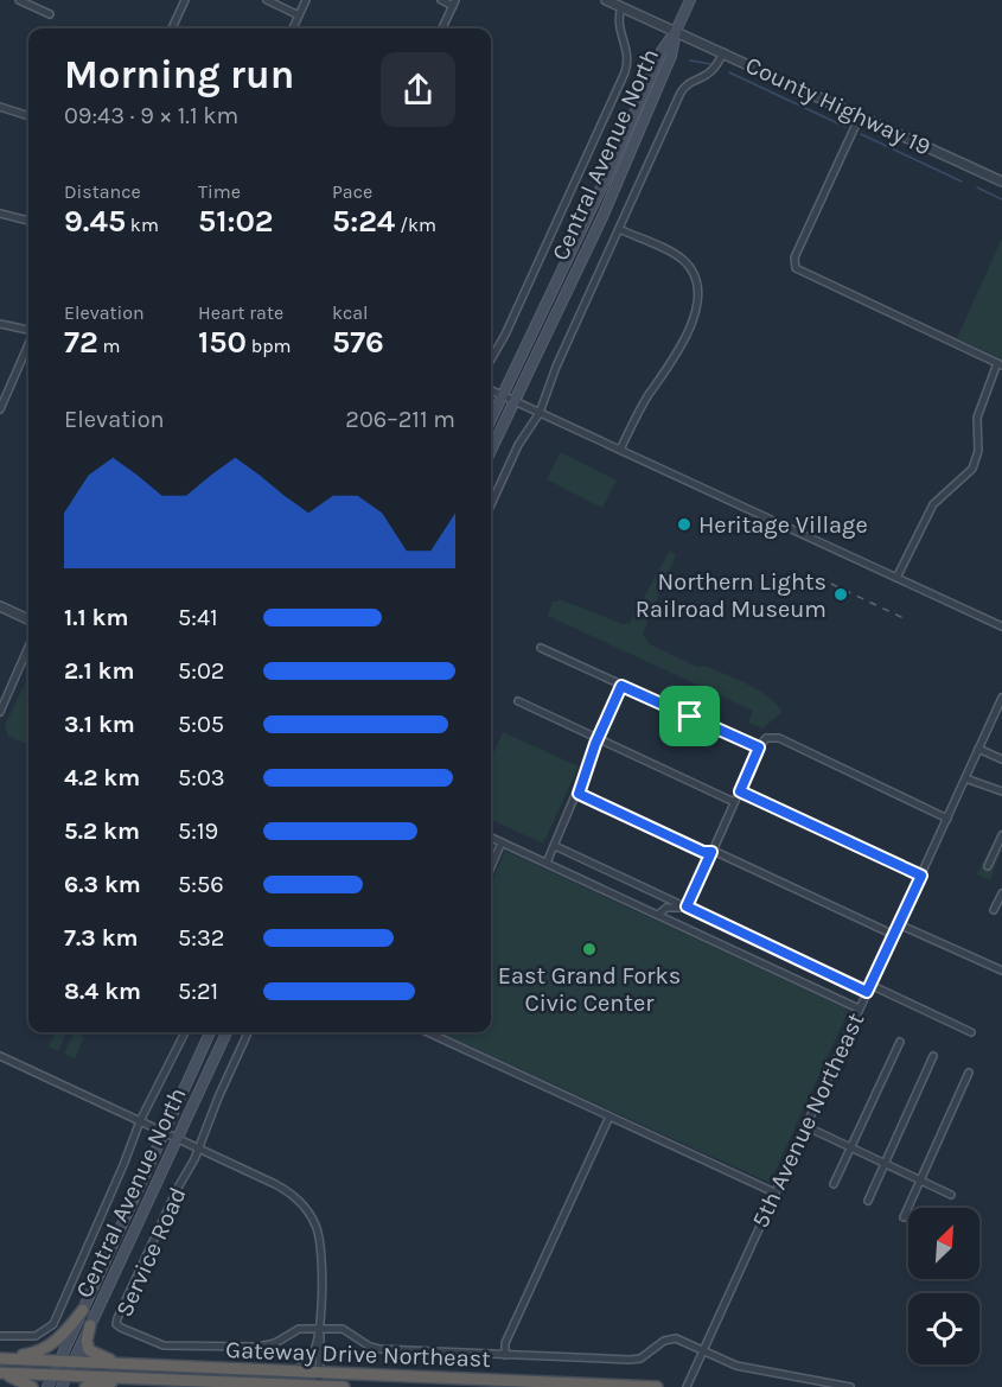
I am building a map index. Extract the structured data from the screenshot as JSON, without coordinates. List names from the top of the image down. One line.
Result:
{"streets":{"highway":["Gateway Drive Northeast"],"main road":["Central Avenue North"],"street":["County Highway 19","5th Avenue Northeast","Service Road"]},"crossings":[["County Highway 19","Central Avenue North"],["Central Avenue North","Gateway Drive Northeast"],["5th Avenue Northeast","Service Road"]],"places":["Heritage Village","Northern Lights Railroad Museum","East Grand Forks Civic Center"],"north":"top right","page":{"heading":["Morning run","09:43 · 9 × 1.1 km"],"stats":[["Distance","9.45 km"],["Time","51:02"],["Pace","5:24 /km"],["Elevation","72 m"],["Heart rate","150 bpm"],["kcal","576"]],"chart":["Elevation","206–211 m"],"list":[{"name":"1.1 km","note":"5:41"},{"name":"2.1 km","note":"5:02"},{"name":"3.1 km","note":"5:05"},{"name":"4.2 km","note":"5:03"},{"name":"5.2 km","note":"5:19"},{"name":"6.3 km","note":"5:56"},{"name":"7.3 km","note":"5:32"},{"name":"8.4 km","note":"5:21"}]}}
